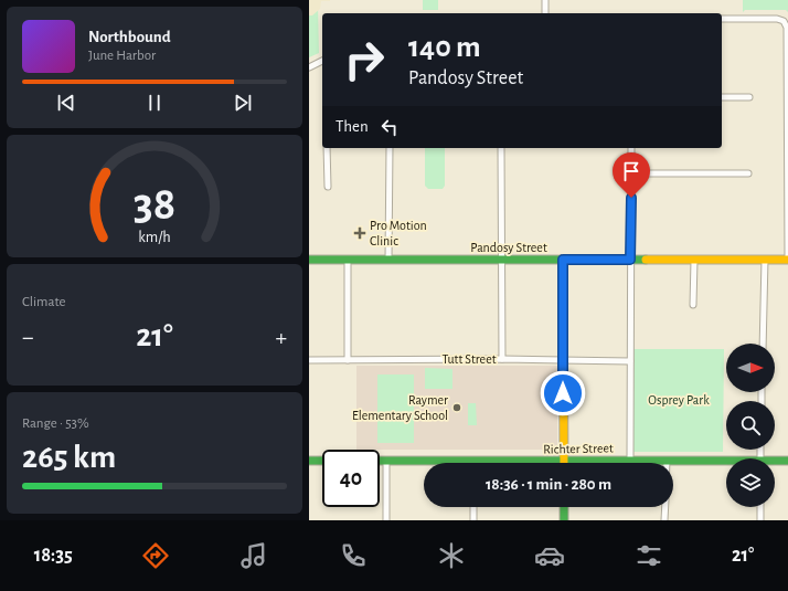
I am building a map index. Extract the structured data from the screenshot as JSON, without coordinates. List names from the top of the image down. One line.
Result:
{"streets":{"street":["Pandosy Street","Tutt Street","Richter Street"]},"parks":["Osprey Park"],"places":{"health":["Pro Motion Clinic"],"other":["Raymer Elementary School"]},"north":"right","page":{"turn":["140 m","Pandosy Street"],"song":["Northbound","June Harbor"],"then":"Then","tile":["Climate",["Range · 53%","265 km"]],"heat":["−","21°","+"],"limit":"40","trip":"18:36 · 1 min · 280 m","tabs":["18:35","21°"],"gauge":["38","km/h"]}}
